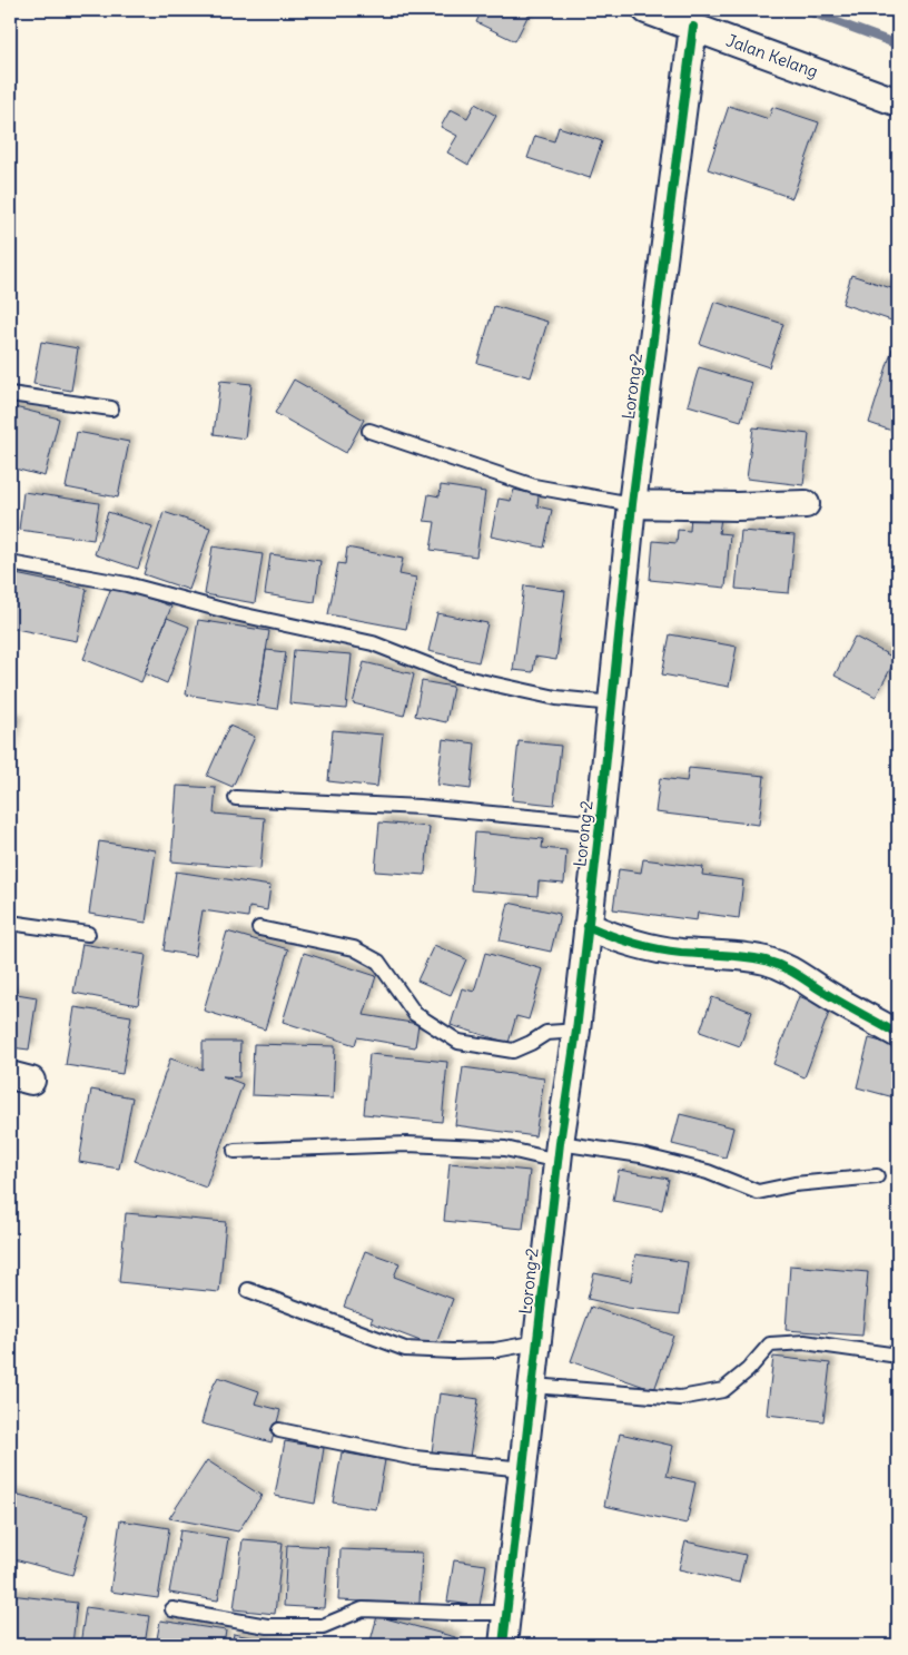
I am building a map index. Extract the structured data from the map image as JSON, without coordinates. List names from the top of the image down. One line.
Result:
{"streets":{"street":["Jalan Kelang","Lorong 2"]},"crossings":[["Jalan Kelang","Lorong 2"]]}
